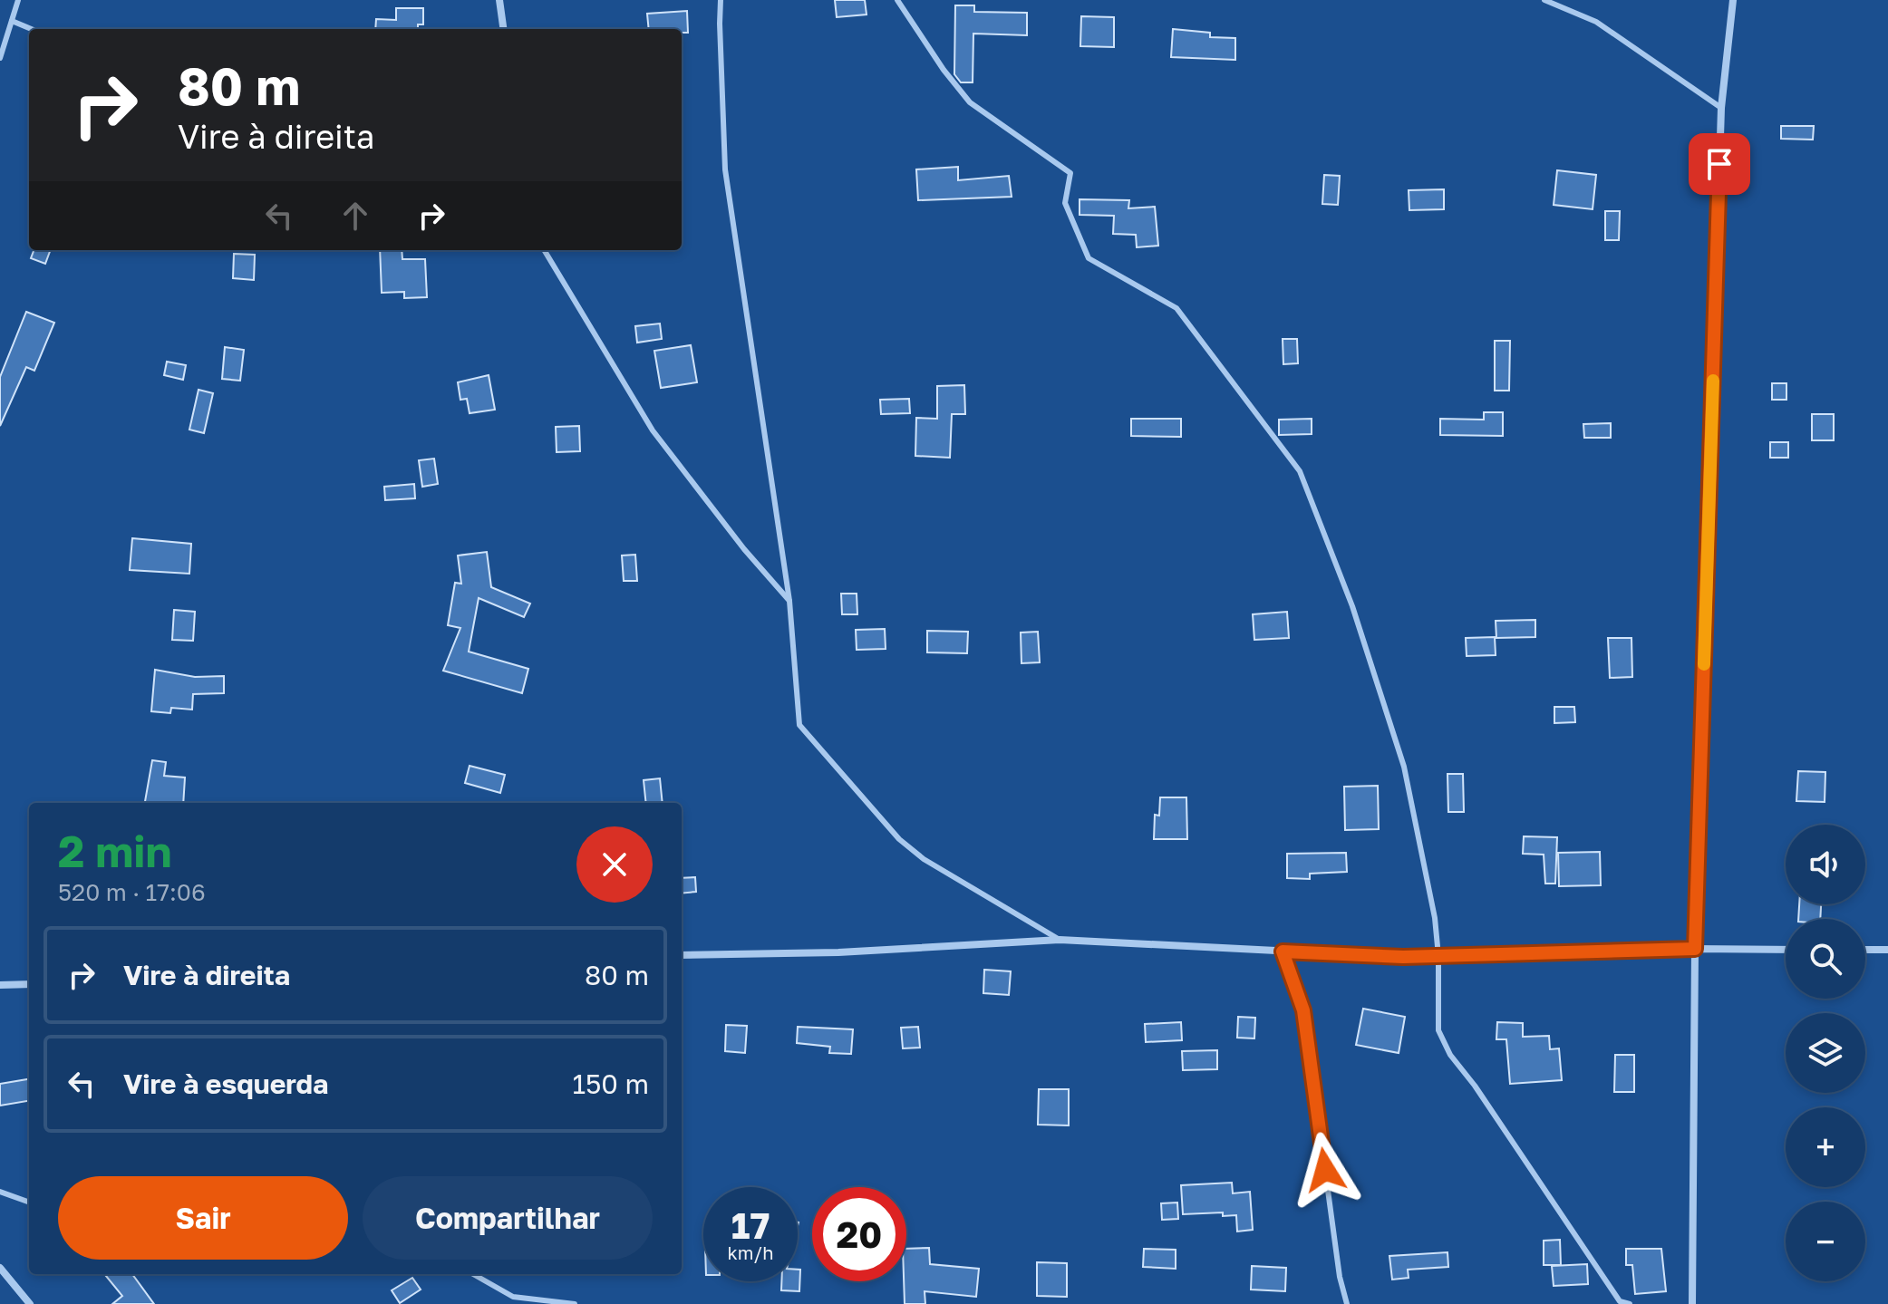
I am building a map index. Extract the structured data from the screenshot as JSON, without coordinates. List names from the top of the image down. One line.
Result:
{"page":{"turn":["80 m","Vire à direita"],"heading":["2 min","520 m · 17:06"],"map_buttons":["+","−"],"list":[{"name":"Vire à direita","value":"80 m"},{"name":"Vire à esquerda","value":"150 m"}],"buttons":["Sair","Compartilhar"],"speed":"17 km/h","limit":"20"}}
